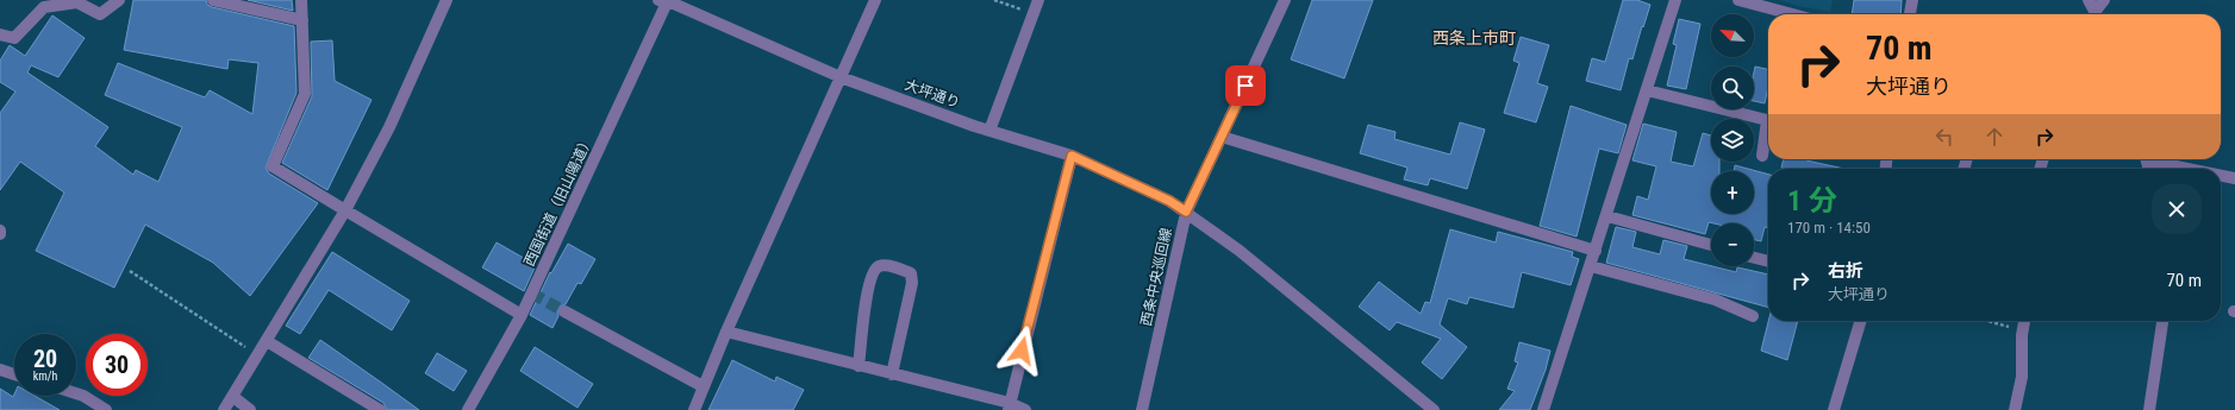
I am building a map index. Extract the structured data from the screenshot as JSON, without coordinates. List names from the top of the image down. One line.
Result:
{"streets":{"street":["大坪通り","西国街道（旧山陽道）","西条中央巡回線"]},"crossings":[["大坪通り","西国街道（旧山陽道）"],["大坪通り","西条中央巡回線"]],"districts":["西条上市町"],"north":"top left","page":{"map_buttons":["+","−"],"turn":["70 m","大坪通り"],"heading":["1 分","170 m · 14:50"],"list":[{"name":"右折","note":"大坪通り","value":"70 m"}],"speed":"20 km/h","limit":"30"}}
